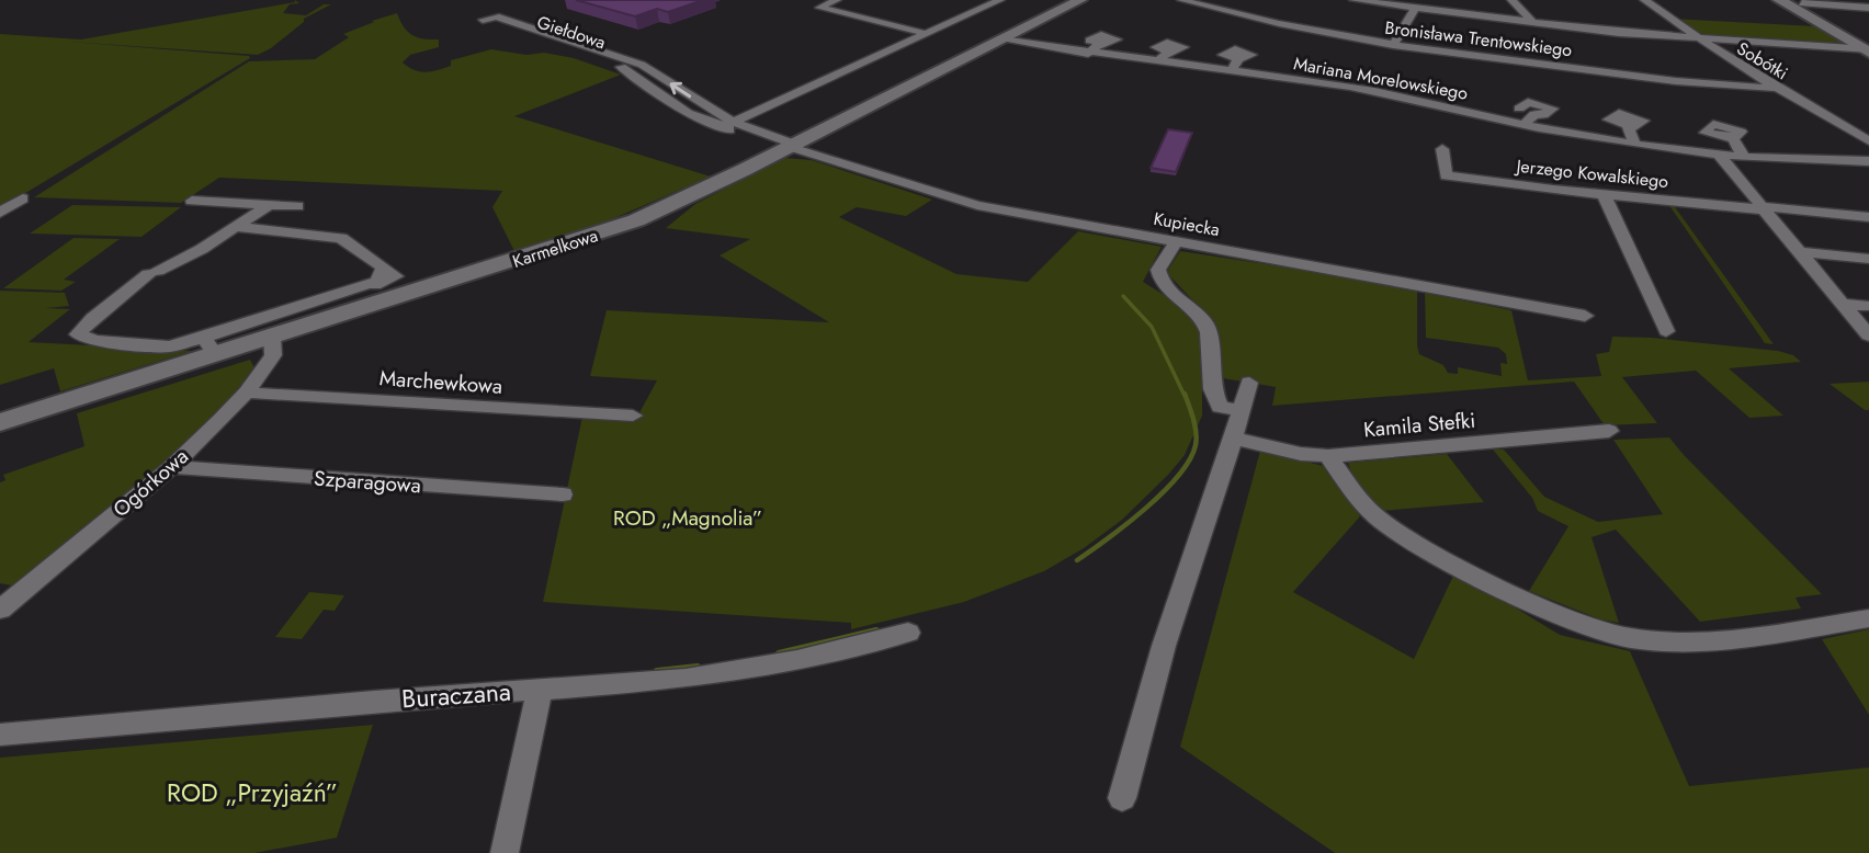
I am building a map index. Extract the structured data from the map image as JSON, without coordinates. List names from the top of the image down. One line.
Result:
{"streets":{"street":["Giełdowa","Bronisława Trentowskiego","Sobótki","Mariana Morelowskiego","Jerzego Kowalskiego","Kupiecka","Karmelkowa","Marchewkowa","Kamila Stefki","Szparagowa","Ogórkowa","Buraczana"]},"crossings":[["Giełdowa","Kupiecka"],["Giełdowa","Karmelkowa"],["Bronisława Trentowskiego","Sobótki"],["Mariana Morelowskiego","Karmelkowa"],["Kupiecka","Karmelkowa"],["Karmelkowa","Ogórkowa"],["Marchewkowa","Ogórkowa"],["Szparagowa","Ogórkowa"]],"parks":["ROD „Magnolia”","ROD „Przyjaźń”"]}
